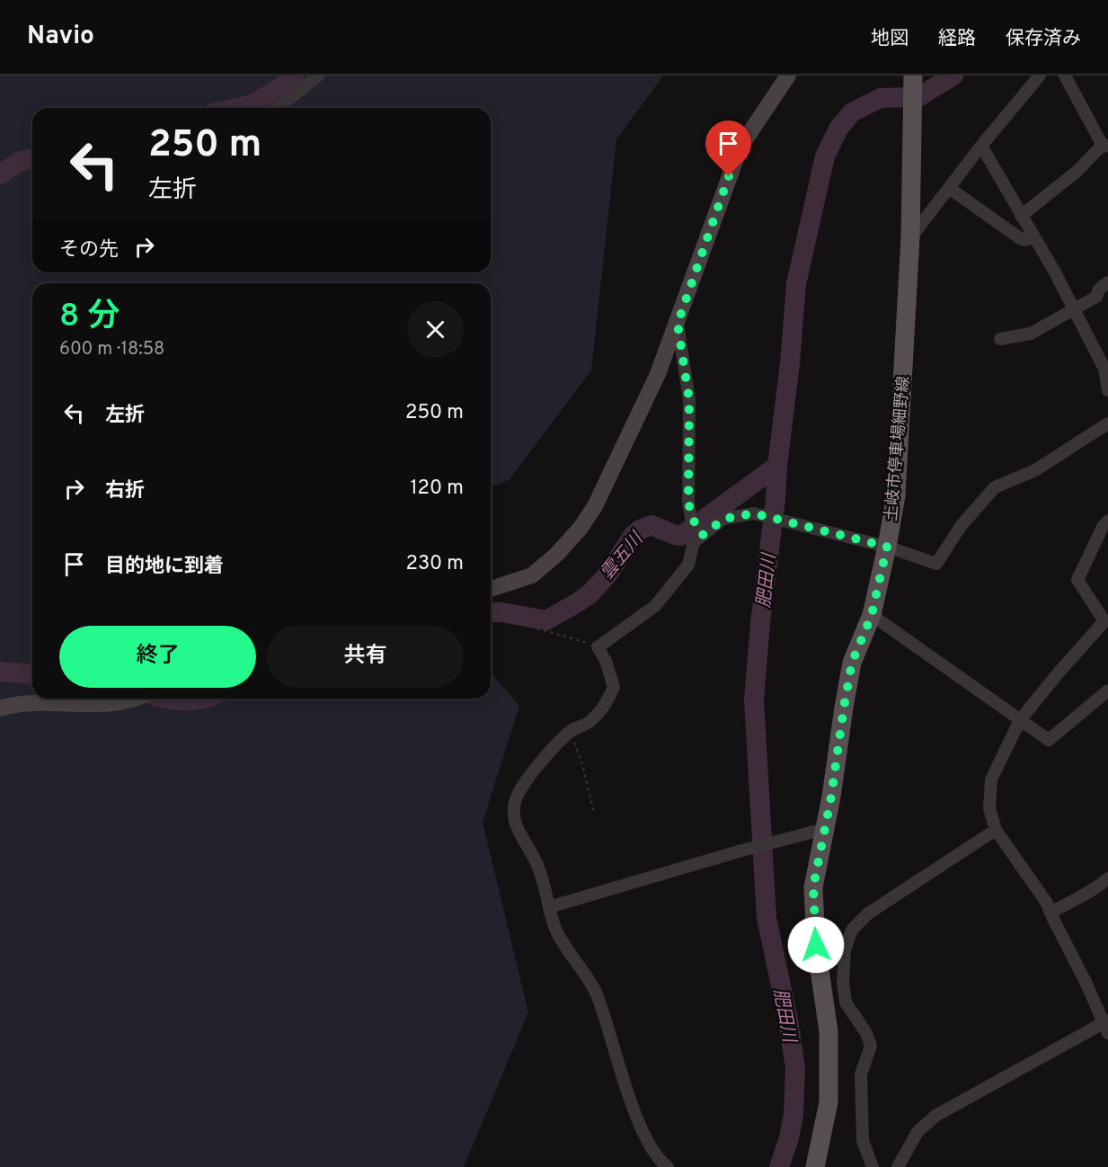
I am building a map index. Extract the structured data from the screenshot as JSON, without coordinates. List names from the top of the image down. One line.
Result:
{"streets":{"main road":["土岐市停車場細野線"]},"water":["雲五川","肥田川"],"page":{"header":"Navio","nav":["地図","経路","保存済み"],"turn":["250 m","左折"],"then":"その先","heading":["8 分","600 m · 18:58"],"list":[{"name":"左折","value":"250 m"},{"name":"右折","value":"120 m"},{"name":"目的地に到着","value":"230 m"}],"buttons":["終了","共有"]}}
